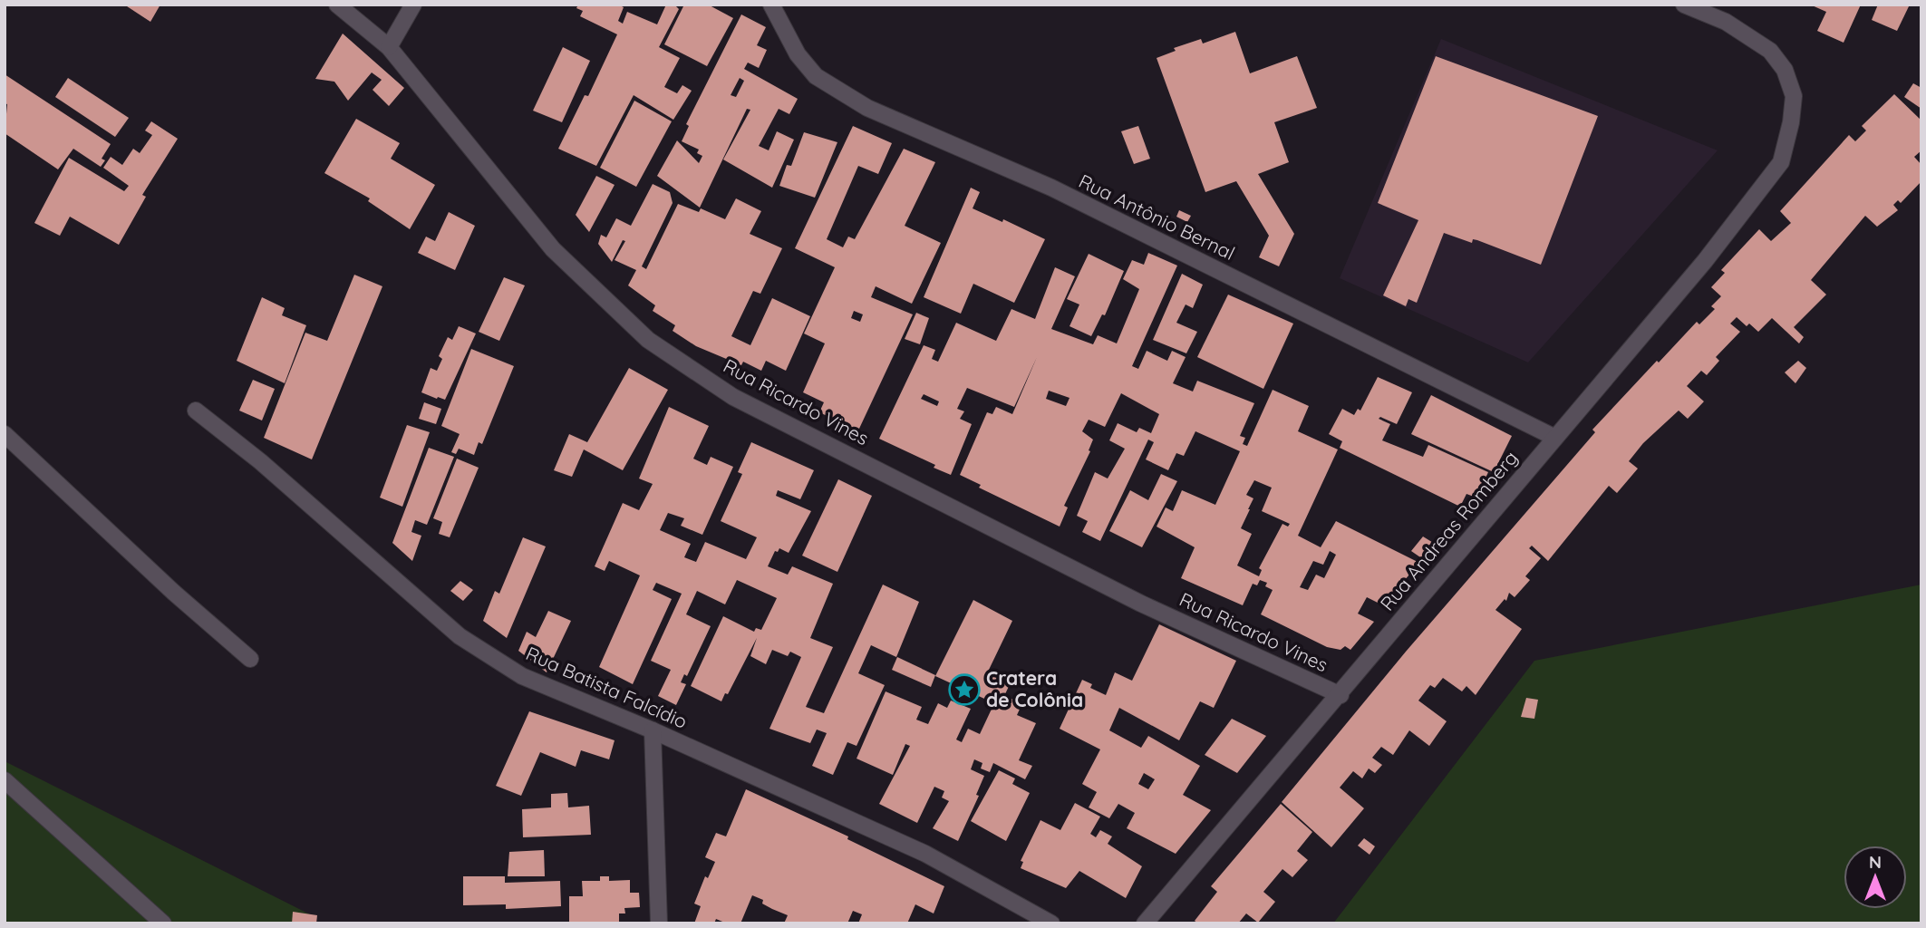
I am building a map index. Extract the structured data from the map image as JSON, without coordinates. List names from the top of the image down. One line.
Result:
{"streets":{"street":["Rua Antônio Bernal","Rua Ricardo Vines","Rua Andreas Romberg","Rua Batista Falcídio"]},"crossings":[["Rua Antônio Bernal","Rua Andreas Romberg"],["Rua Ricardo Vines","Rua Andreas Romberg"]],"places":{"place":["Cratera de Colônia"]},"north":"top"}
